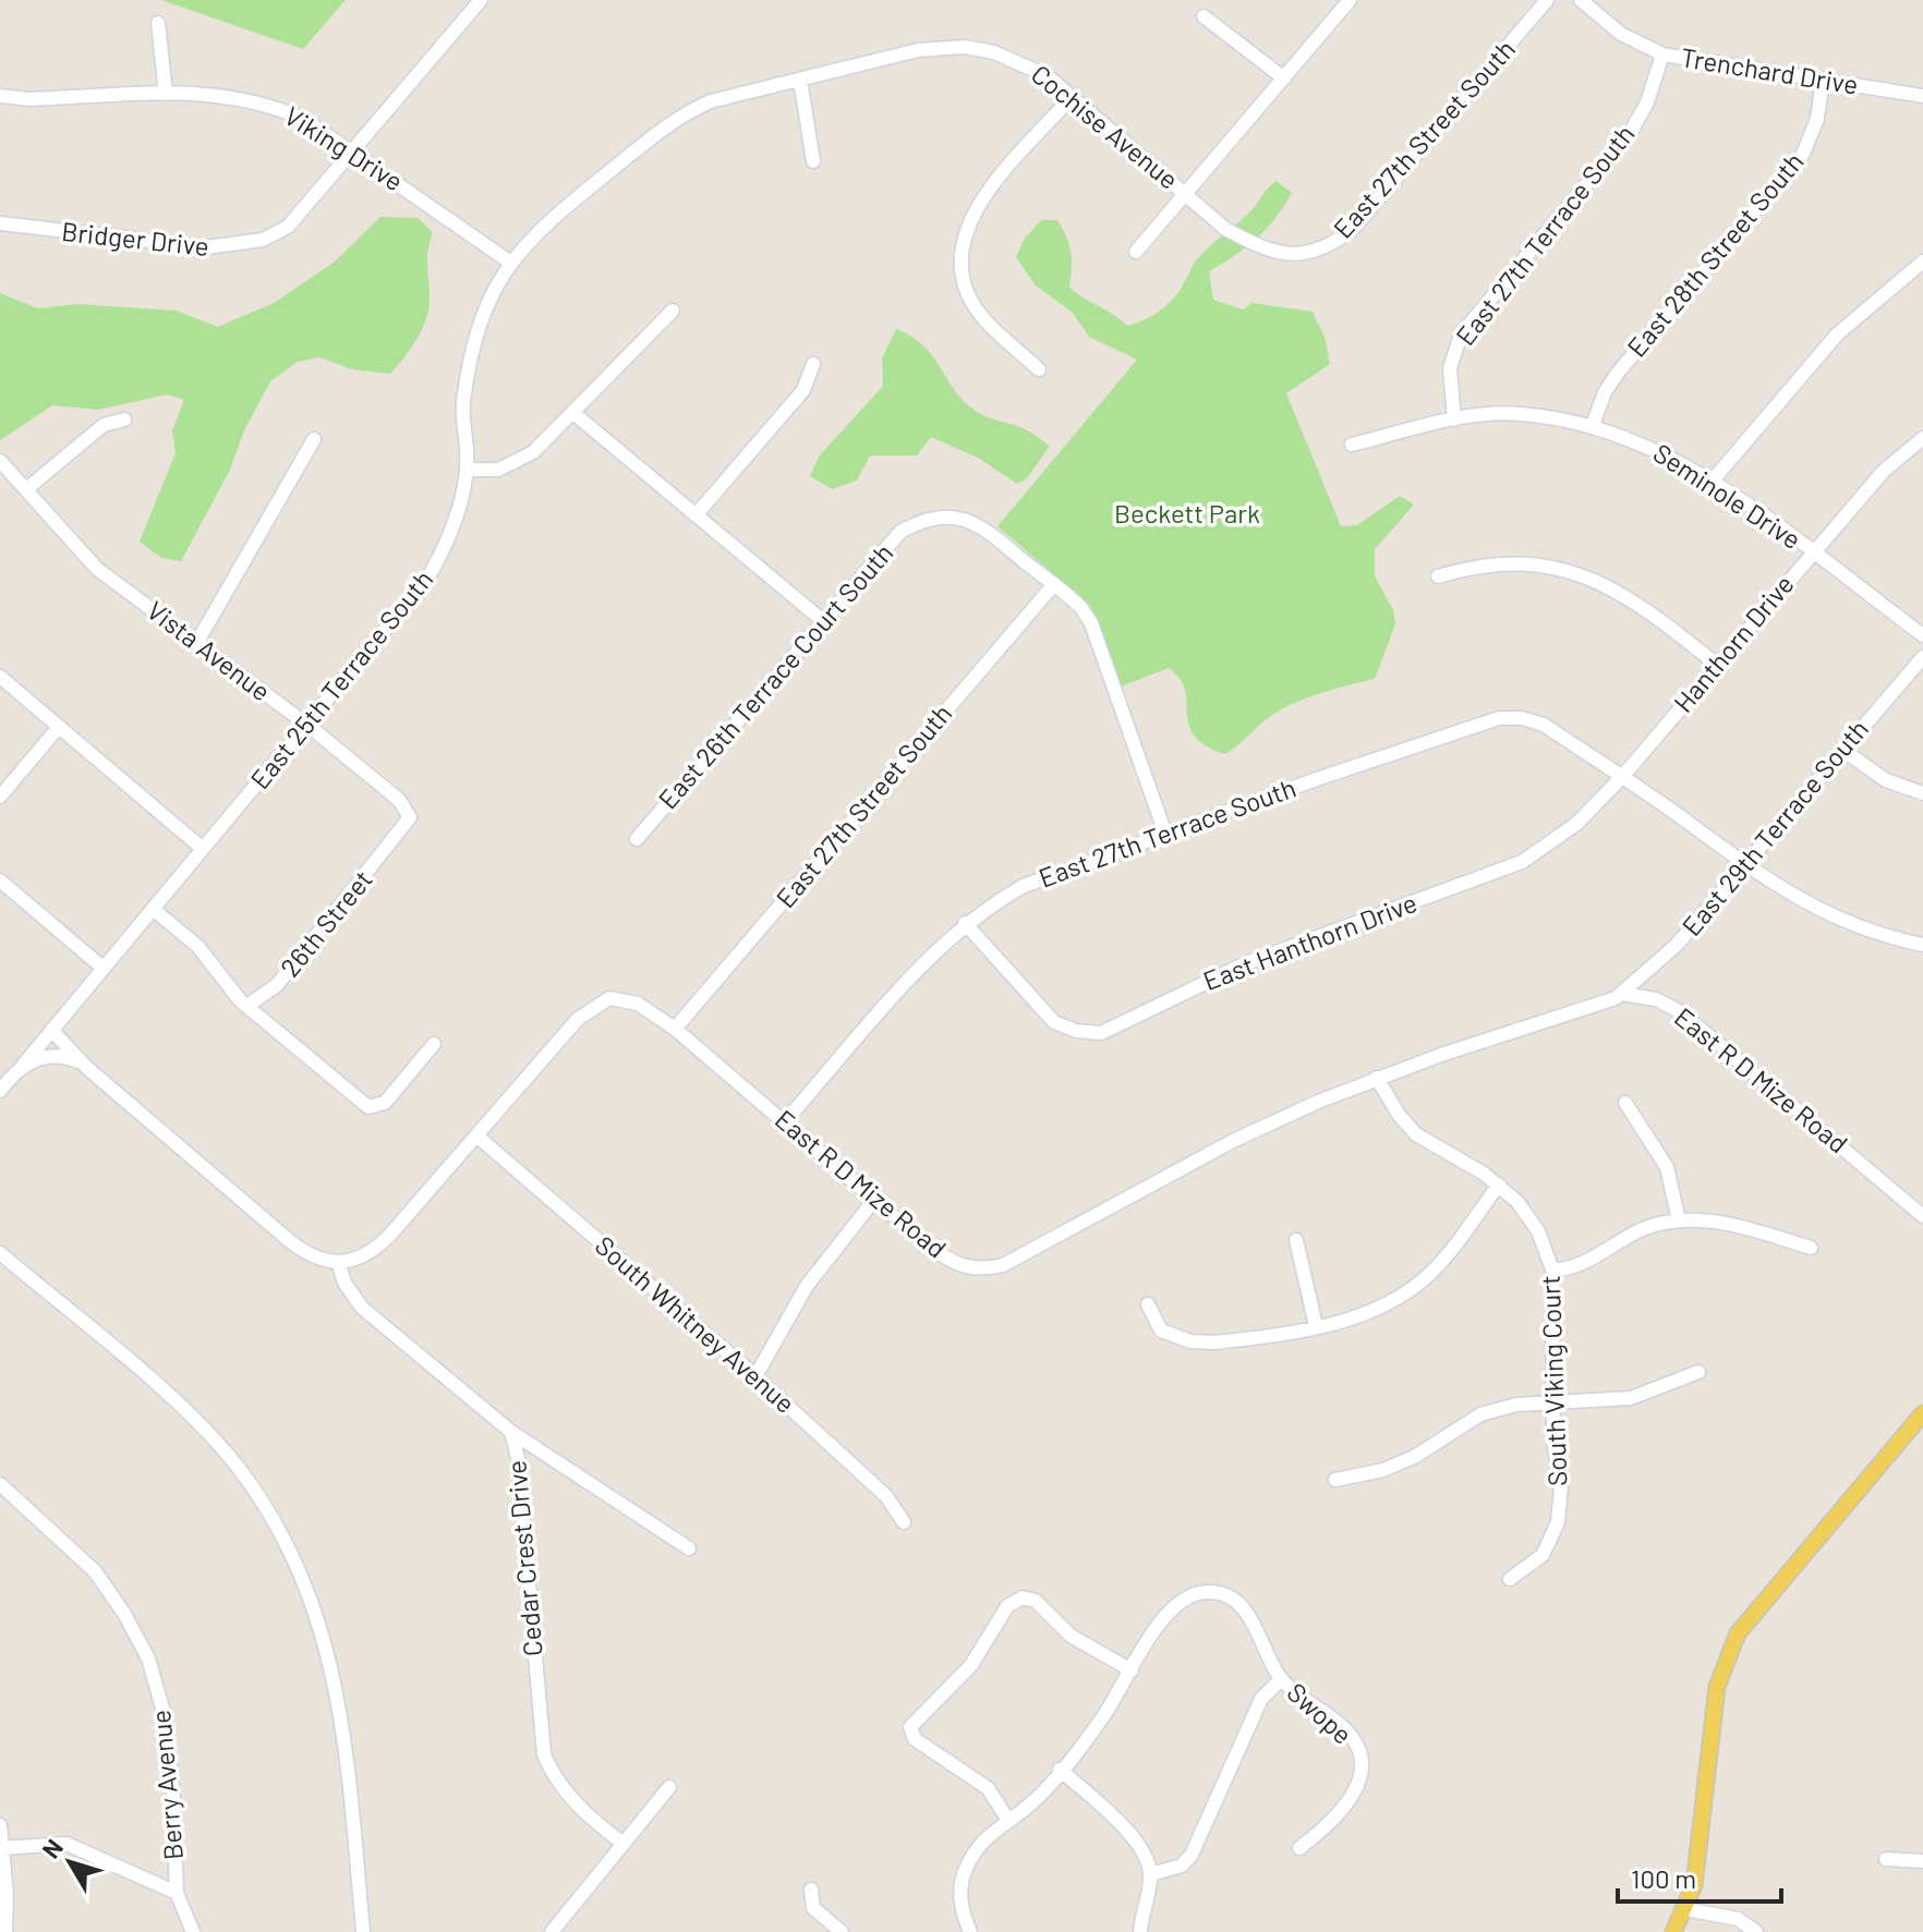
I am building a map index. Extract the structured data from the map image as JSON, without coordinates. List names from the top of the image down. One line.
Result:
{"streets":{"street":["Trenchard Drive","Cochise Avenue","East 27th Street South","Viking Drive","East 27th Terrace South","Bridger Drive","East 28th Street South","Seminole Drive","Hanthorn Drive","Vista Avenue","East 26th Terrace Court South","East 25th Terrace South","East 29th Terrace South","26th Street","East Hanthorn Drive","East R D Mize Road","South Whitney Avenue","South Viking Court","Cedar Crest Drive","Swope","Berry Avenue"]},"crossings":[["Trenchard Drive","East 27th Terrace South"],["Trenchard Drive","East 28th Street South"],["Cochise Avenue","East 27th Street South"],["Cochise Avenue","East 25th Terrace South"],["East 27th Street South","East 26th Terrace Court South"],["East 27th Street South","East R D Mize Road"],["Viking Drive","Bridger Drive"],["Viking Drive","East 25th Terrace South"],["East 27th Terrace South","Seminole Drive"],["East 27th Terrace South","Hanthorn Drive"],["East 27th Terrace South","East 26th Terrace Court South"],["East 27th Terrace South","East 29th Terrace South"],["East 27th Terrace South","East Hanthorn Drive"],["East 27th Terrace South","East R D Mize Road"],["East 28th Street South","Seminole Drive"],["Seminole Drive","Hanthorn Drive"],["Hanthorn Drive","East Hanthorn Drive"],["Vista Avenue","East 25th Terrace South"],["Vista Avenue","26th Street"],["East 29th Terrace South","East R D Mize Road"],["East R D Mize Road","South Whitney Avenue"],["East R D Mize Road","South Viking Court"],["East R D Mize Road","Cedar Crest Drive"]],"parks":["Beckett Park"],"scale_bar":"100 m","north":"top left"}
